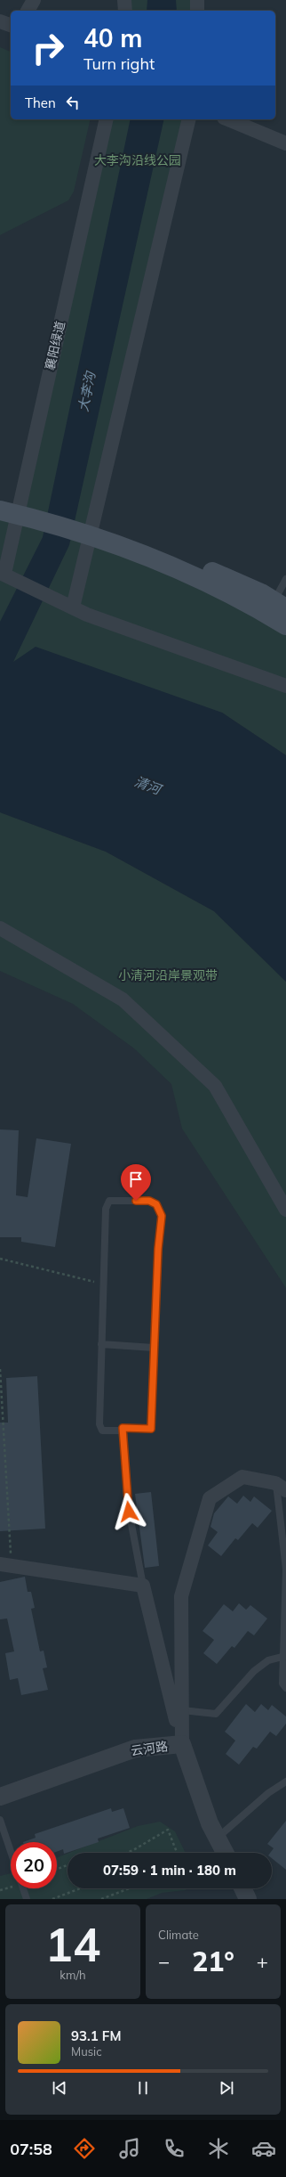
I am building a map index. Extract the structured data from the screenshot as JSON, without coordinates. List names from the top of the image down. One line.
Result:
{"streets":{"street":["襄阳绿道","云河路"]},"water":["大李沟","清河"],"parks":["大李沟沿线公园","小清河沿岸景观带"],"page":{"turn":["40 m","Turn right"],"then":"Then","limit":"20","trip":"07:59 · 1 min · 180 m","tile":[["14","km/h"],"Climate"],"heat":["−","21°","+"],"song":["93.1 FM","Music"],"tabs":"07:58"}}
